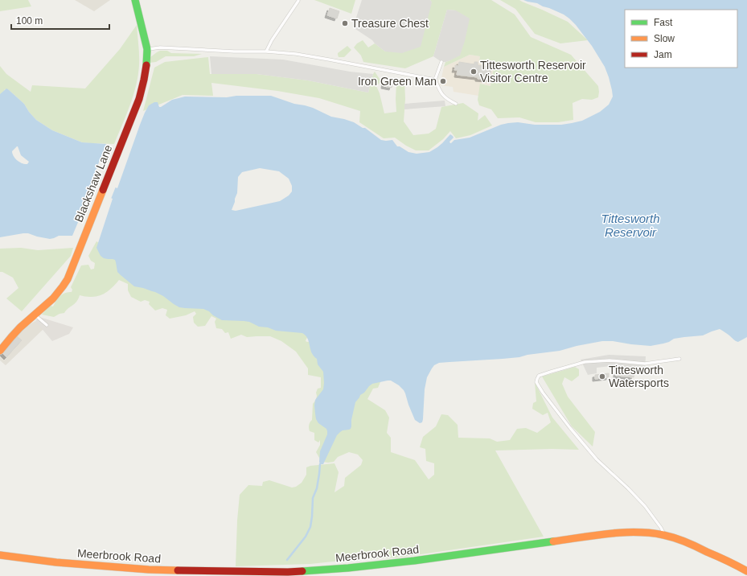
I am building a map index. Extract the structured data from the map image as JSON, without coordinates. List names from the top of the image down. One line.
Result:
{"streets":{"street":["Blackshaw Lane","Meerbrook Road"]},"water":["Tittesworth Reservoir"],"places":["Treasure Chest","Tittesworth Reservoir Visitor Centre","Iron Green Man","Tittesworth Watersports"],"legend":["Fast","Slow","Jam"],"scale_bar":"100 m"}
